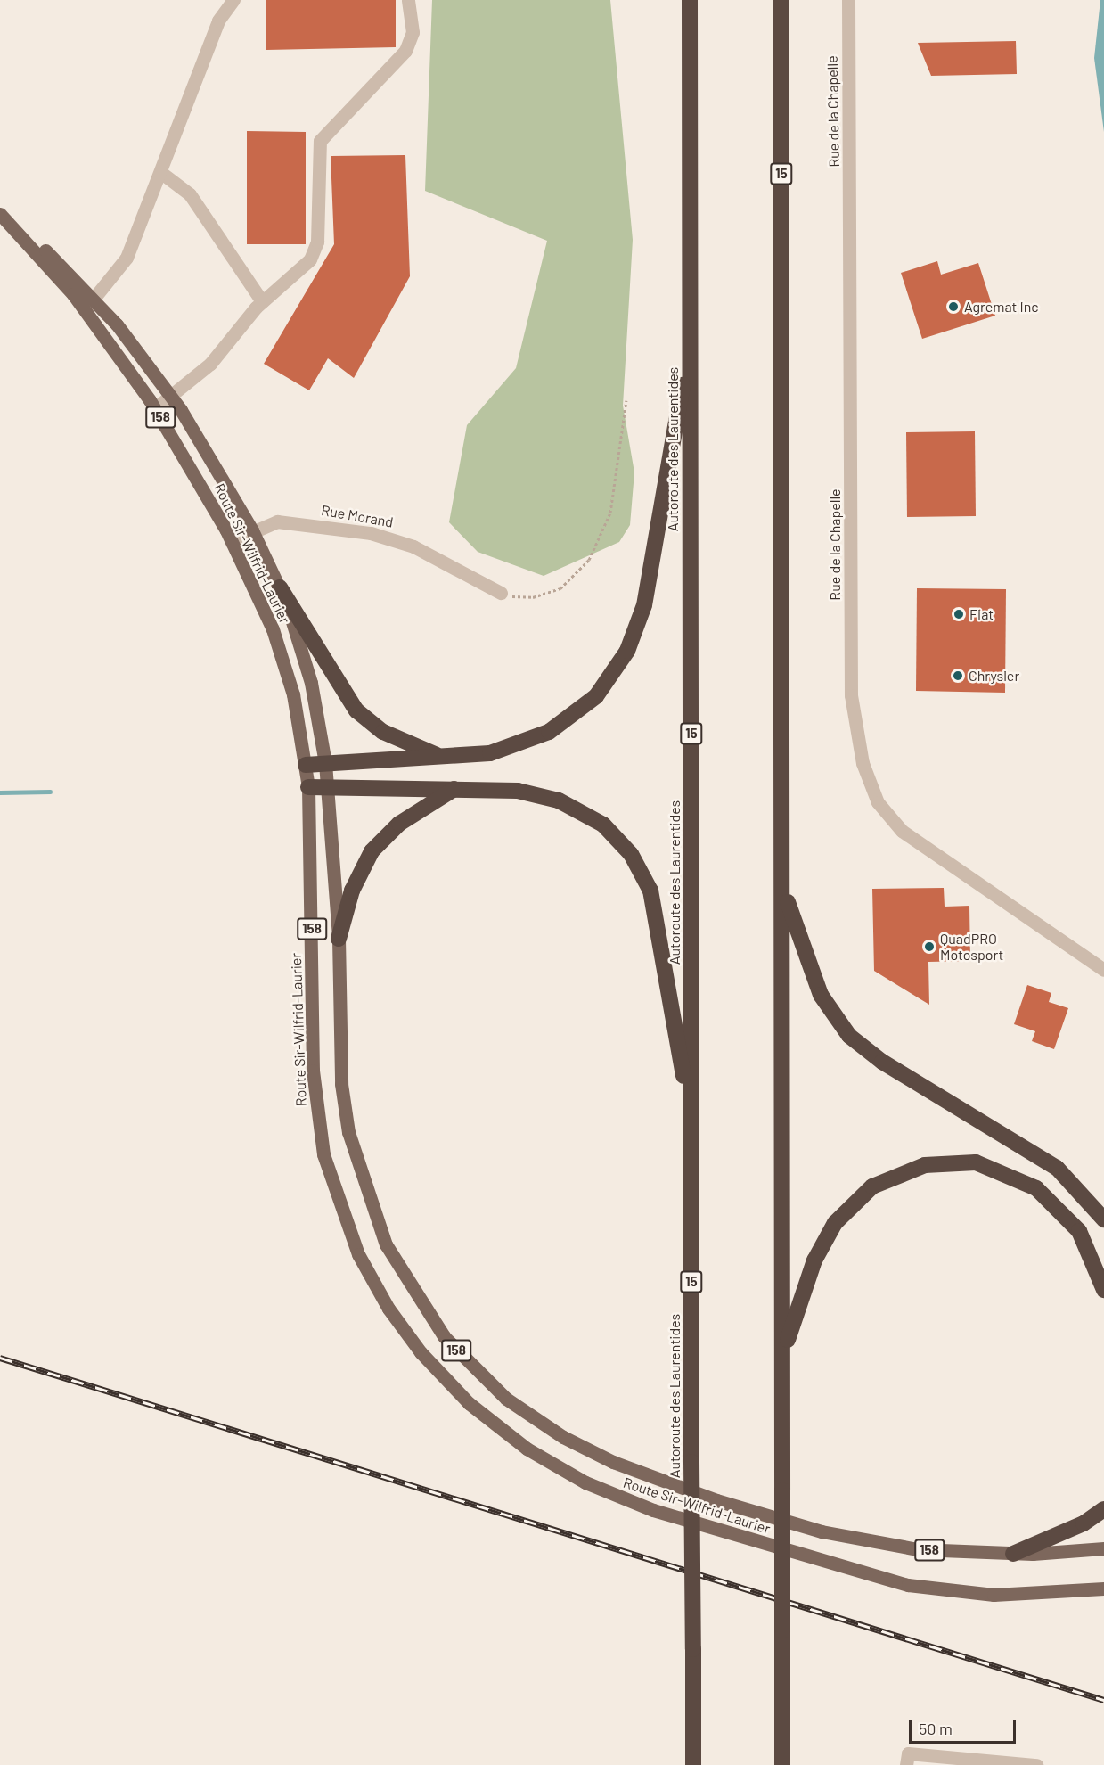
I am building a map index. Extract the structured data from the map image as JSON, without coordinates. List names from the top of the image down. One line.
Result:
{"streets":{"highway":["15","Autoroute des Laurentides"],"main road":["158","Route Sir-Wilfrid-Laurier"],"street":["Rue de la Chapelle","Rue Morand"]},"crossings":[["Rue Morand","Route Sir-Wilfrid-Laurier"]],"places":["Agremat Inc","Fiat","Chrysler","QuadPRO Motosport"],"scale_bar":"50 m"}
